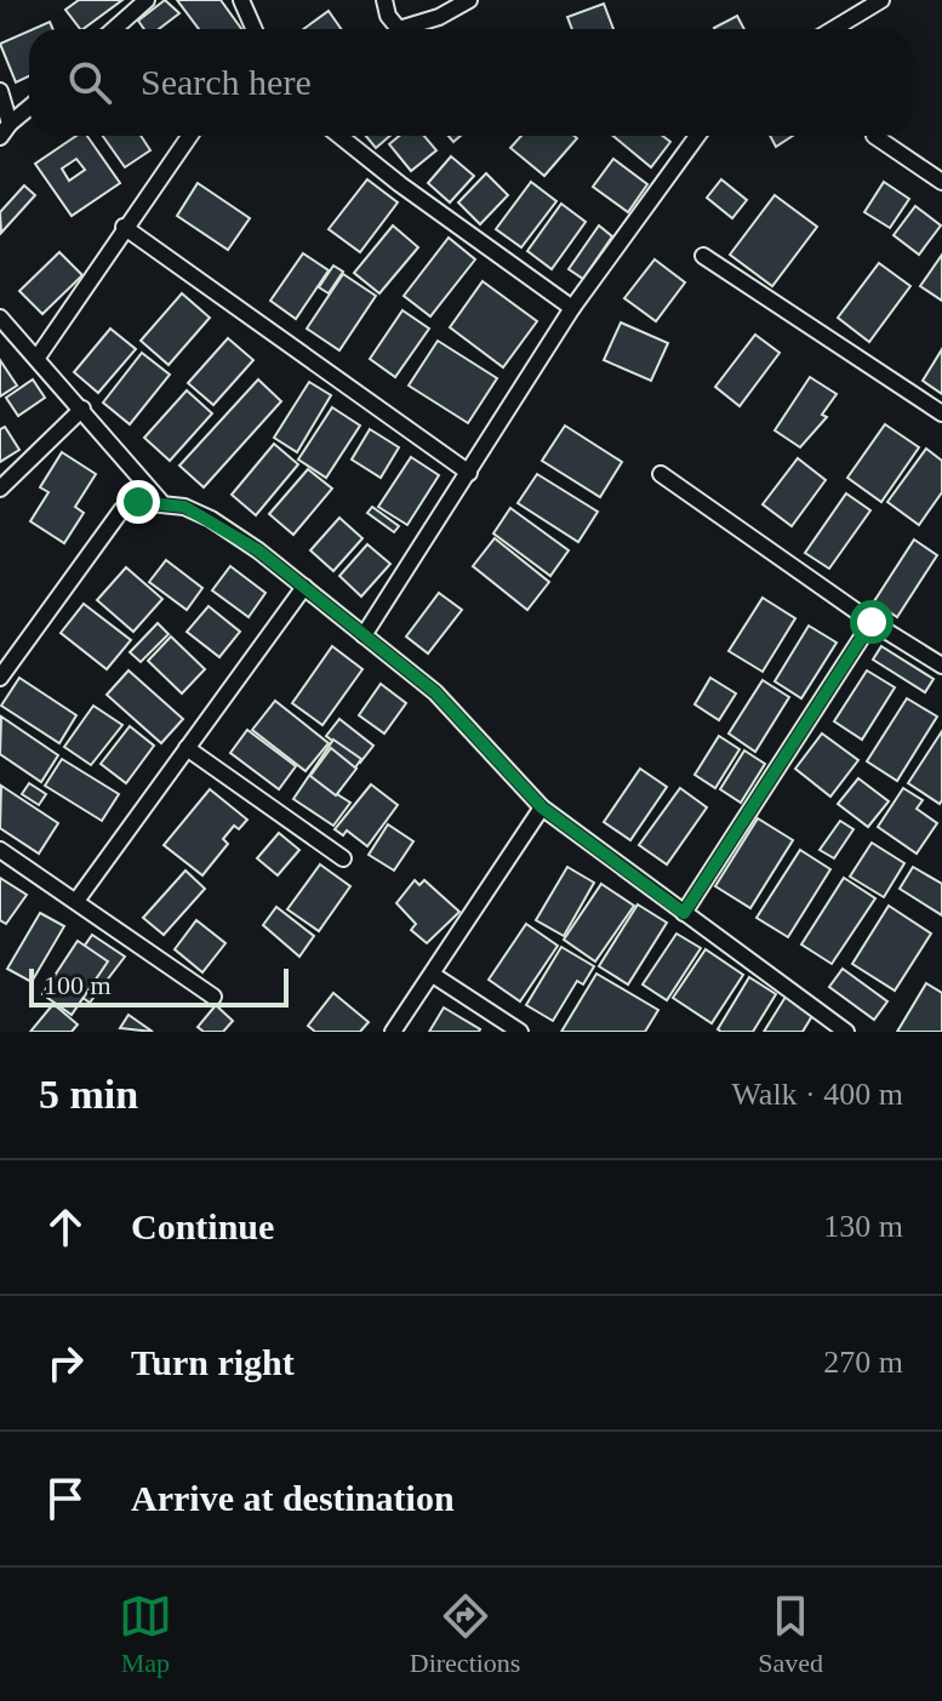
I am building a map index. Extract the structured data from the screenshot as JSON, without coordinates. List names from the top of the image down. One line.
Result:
{"scale_bar":"100 m","page":{"search":"Search here","scale":"100 m","heading":["5 min","Walk · 400 m"],"list":[["Continue","130 m"],["Turn right","270 m"],"Arrive at destination"],"nav":["Map","Directions","Saved"]}}
